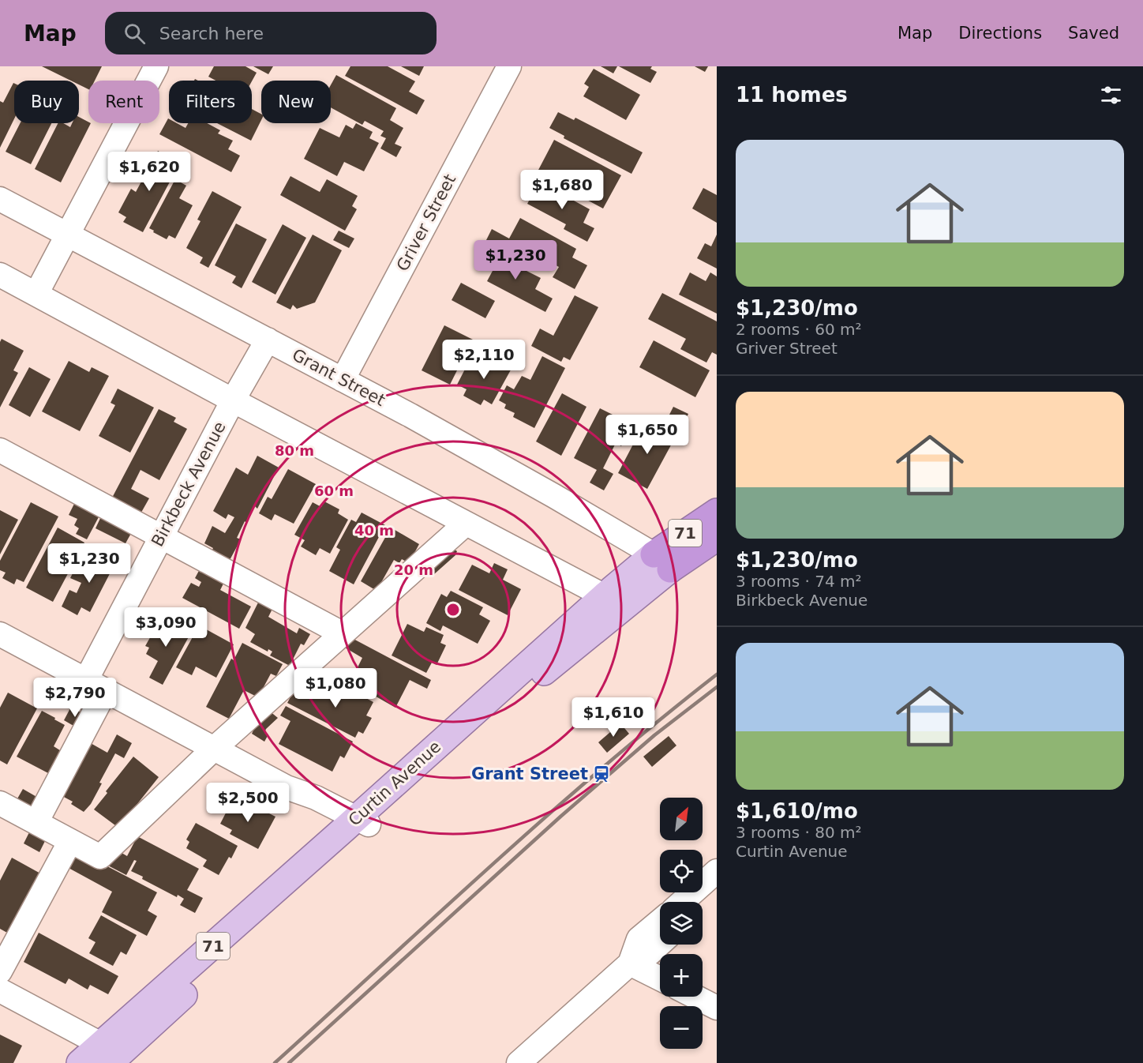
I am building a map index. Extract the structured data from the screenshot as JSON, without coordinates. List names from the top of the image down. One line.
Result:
{"streets":{"highway":["71","Curtin Avenue"],"street":["Griver Street","Grant Street","Birkbeck Avenue"]},"crossings":[["Griver Street","Grant Street"],["Grant Street","Birkbeck Avenue"],["Grant Street","Curtin Avenue"]],"places":{"station":["Grant Street"]},"north":"top right","page":{"header":"Map","search":"Search here","nav":["Map","Directions","Saved"],"heading":"11 homes","chip":["Buy","Rent","Filters","New"],"list":[{"name":"$1,230/mo","note":"2 rooms · 60 m² · Griver Street"},{"name":"$1,230/mo","note":"3 rooms · 74 m² · Birkbeck Avenue"},{"name":"$1,610/mo","note":"3 rooms · 80 m² · Curtin Avenue"}],"price":["$1,620","$1,680","$1,230","$2,110","$1,650","$1,230","$3,090","$1,080","$2,790","$1,610","$2,500"],"map_buttons":["+","−"]},"rings":["80 m","60 m","40 m","20 m"]}
